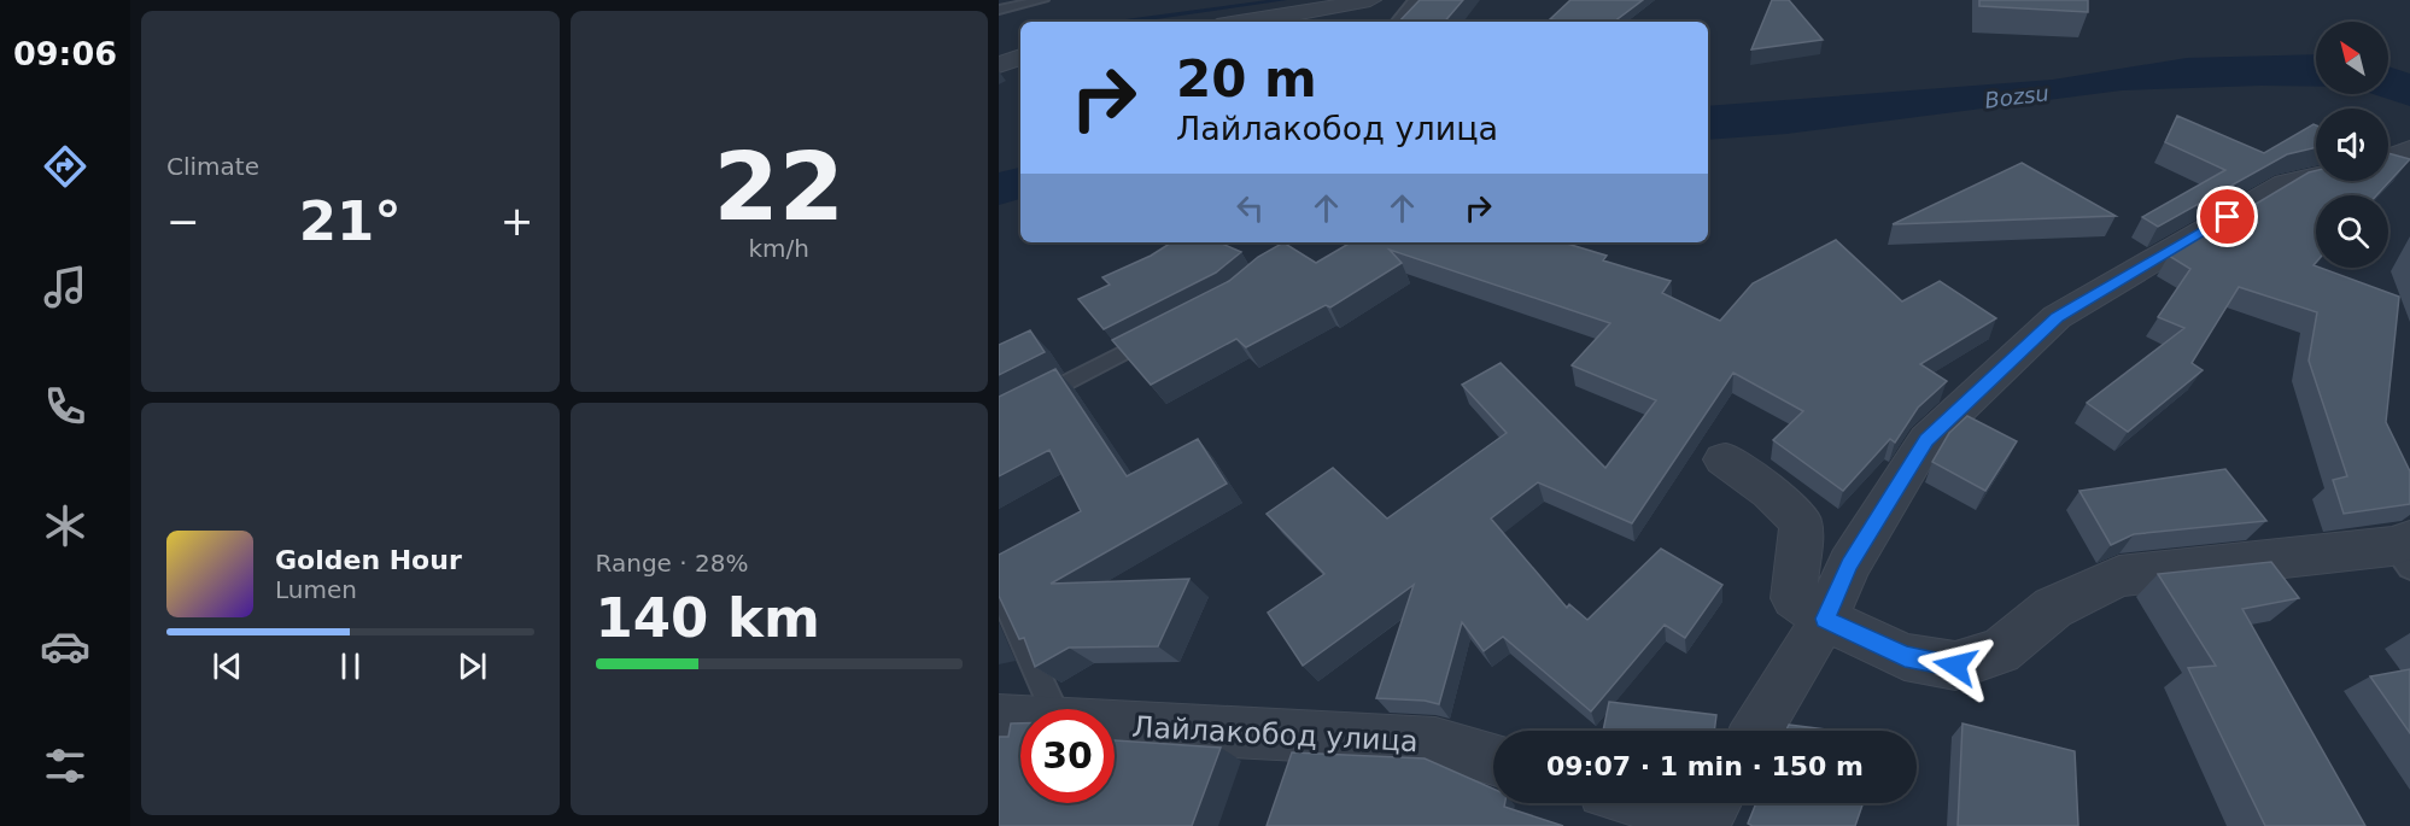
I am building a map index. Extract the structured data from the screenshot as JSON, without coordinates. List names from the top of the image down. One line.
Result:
{"streets":{"street":["Лайлакобод улица"]},"water":["Bozsu"],"north":"top left","page":{"tabs":"09:06","tile":["Climate",["22","km/h"],["Range · 28%","140 km"]],"turn":["20 m","Лайлакобод улица"],"heat":["−","21°","+"],"song":["Golden Hour","Lumen"],"limit":"30","trip":"09:07 · 1 min · 150 m"}}
